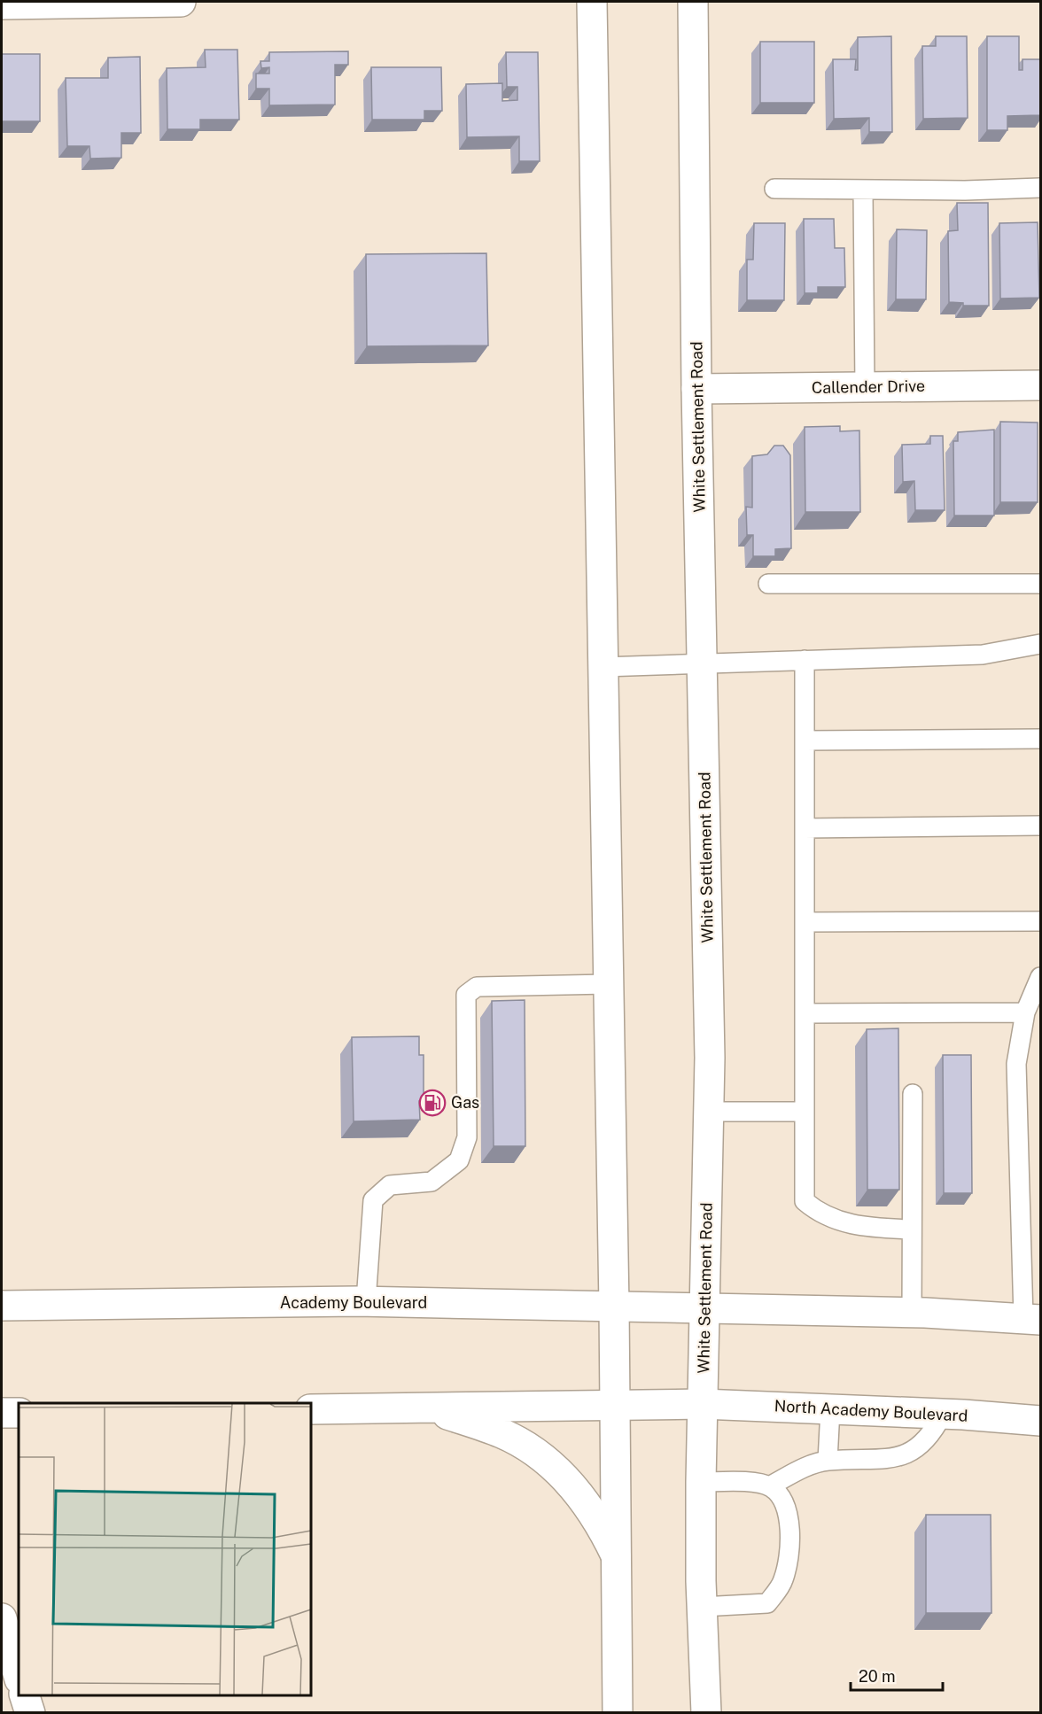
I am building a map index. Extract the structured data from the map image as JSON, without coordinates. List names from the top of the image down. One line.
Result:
{"streets":{"main road":["Callender Drive","White Settlement Road","Academy Boulevard","North Academy Boulevard"]},"crossings":[["Callender Drive","White Settlement Road"],["White Settlement Road","Academy Boulevard"],["White Settlement Road","North Academy Boulevard"]],"places":{"fuel station":["Gas"]},"scale_bar":"20 m"}
